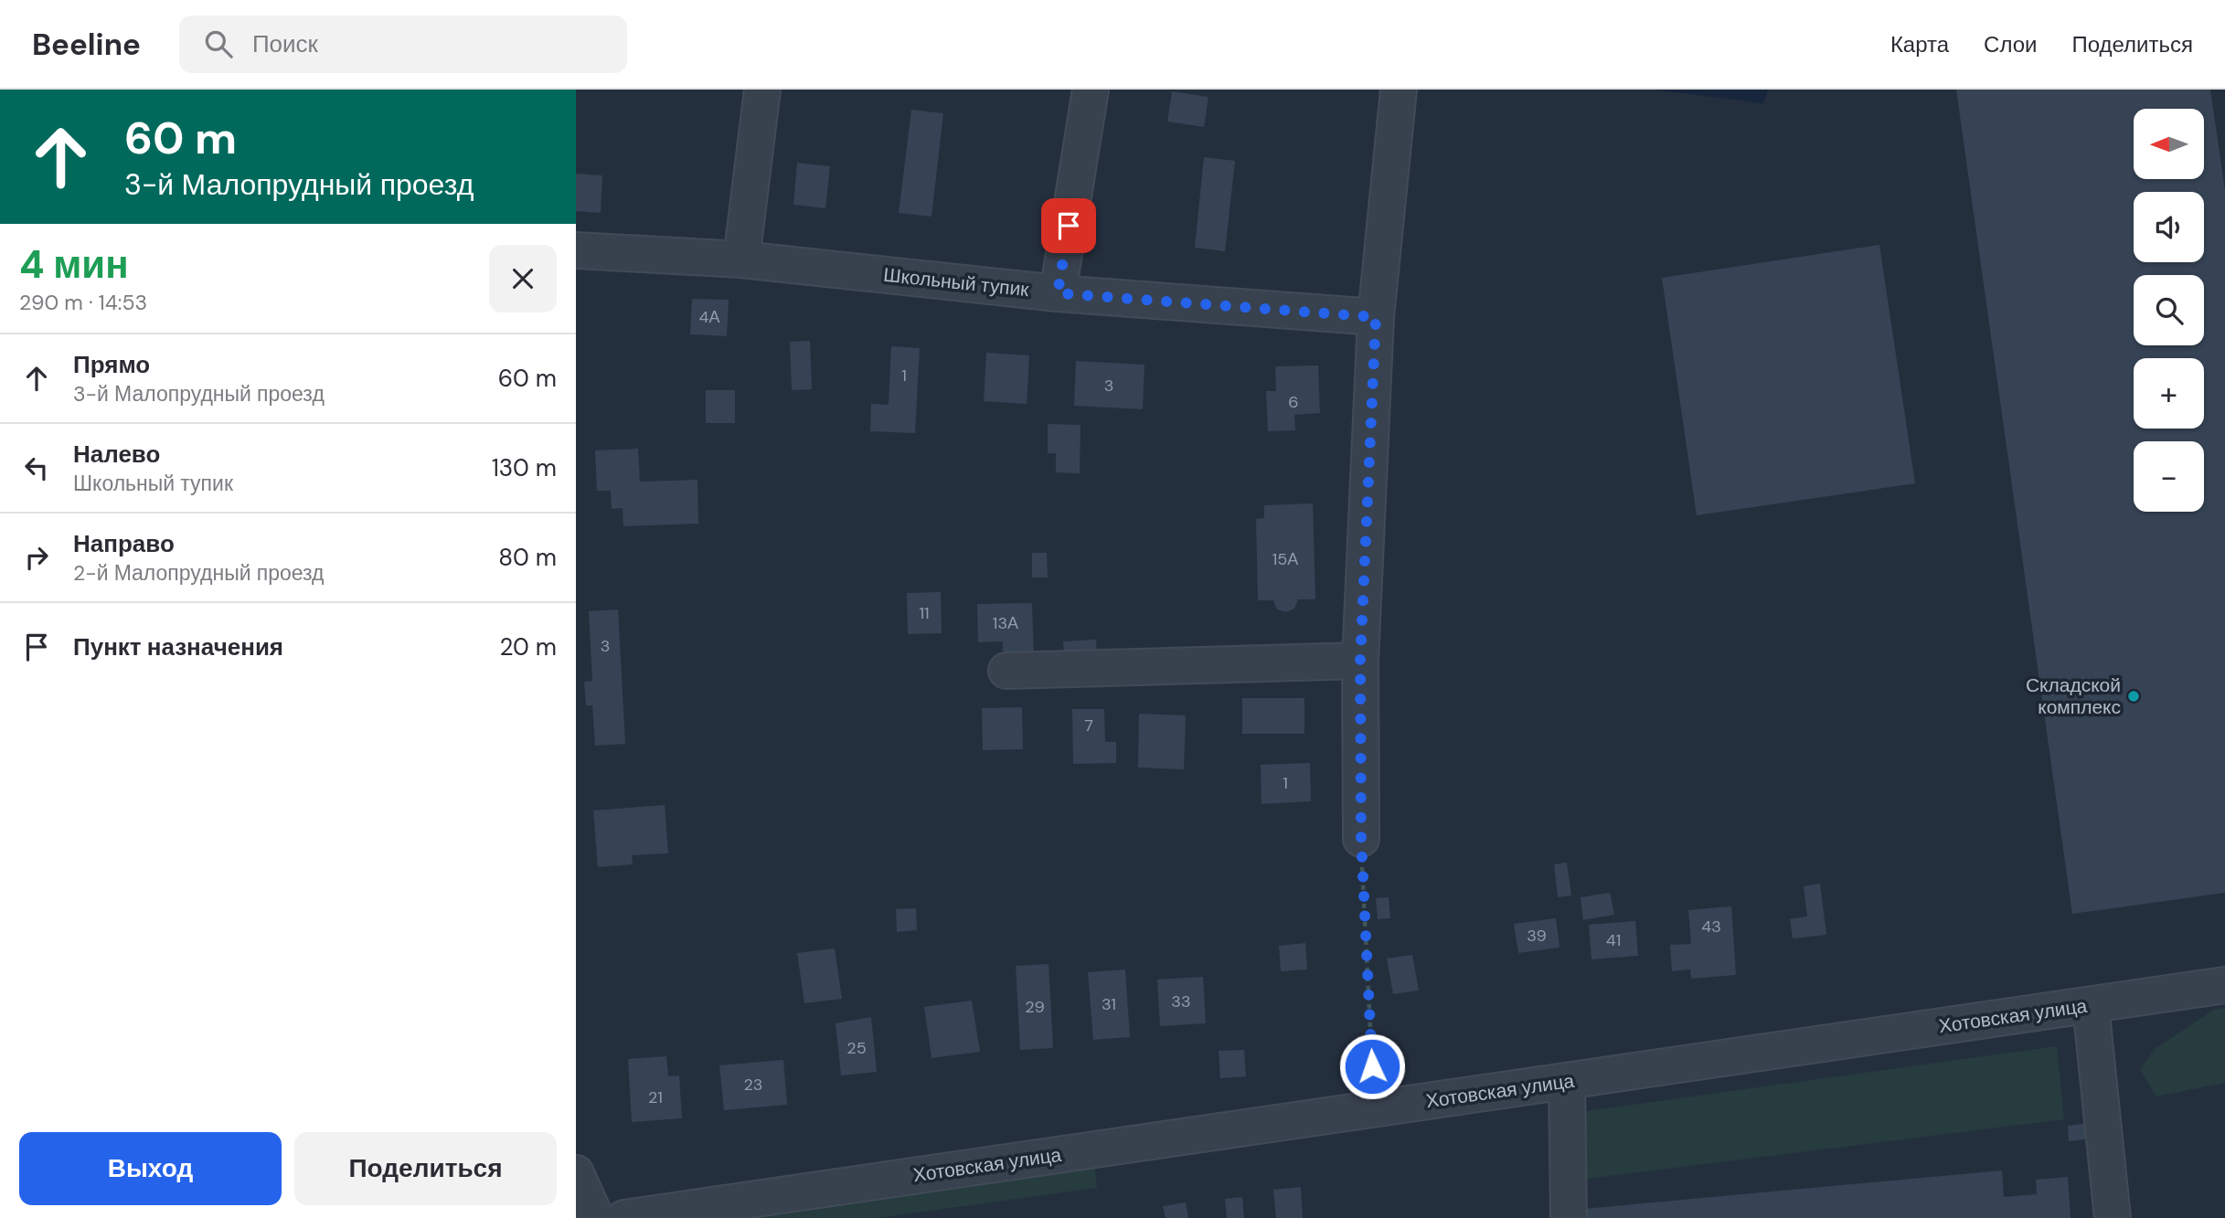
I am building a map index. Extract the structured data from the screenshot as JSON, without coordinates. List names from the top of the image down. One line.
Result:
{"streets":{"street":["Школьный тупик","Хотовская улица"]},"places":["Складской комплекс"],"house_numbers":["4А","1","3","6","15А","11","13А","3","7","1","43","39","41","33","31","29","25","23","21"],"north":"left","page":{"header":"Beeline","search":"Поиск","nav":["Карта","Слои","Поделиться"],"turn":["60 m","3-й Малопрудный проезд"],"map_buttons":["+","−"],"heading":["4 мин","290 m · 14:53"],"list":[{"name":"Прямо","note":"3-й Малопрудный проезд","value":"60 m"},{"name":"Налево","note":"Школьный тупик","value":"130 m"},{"name":"Направо","note":"2-й Малопрудный проезд","value":"80 m"},{"name":"Пункт назначения","value":"20 m"}],"buttons":["Выход","Поделиться"]}}
